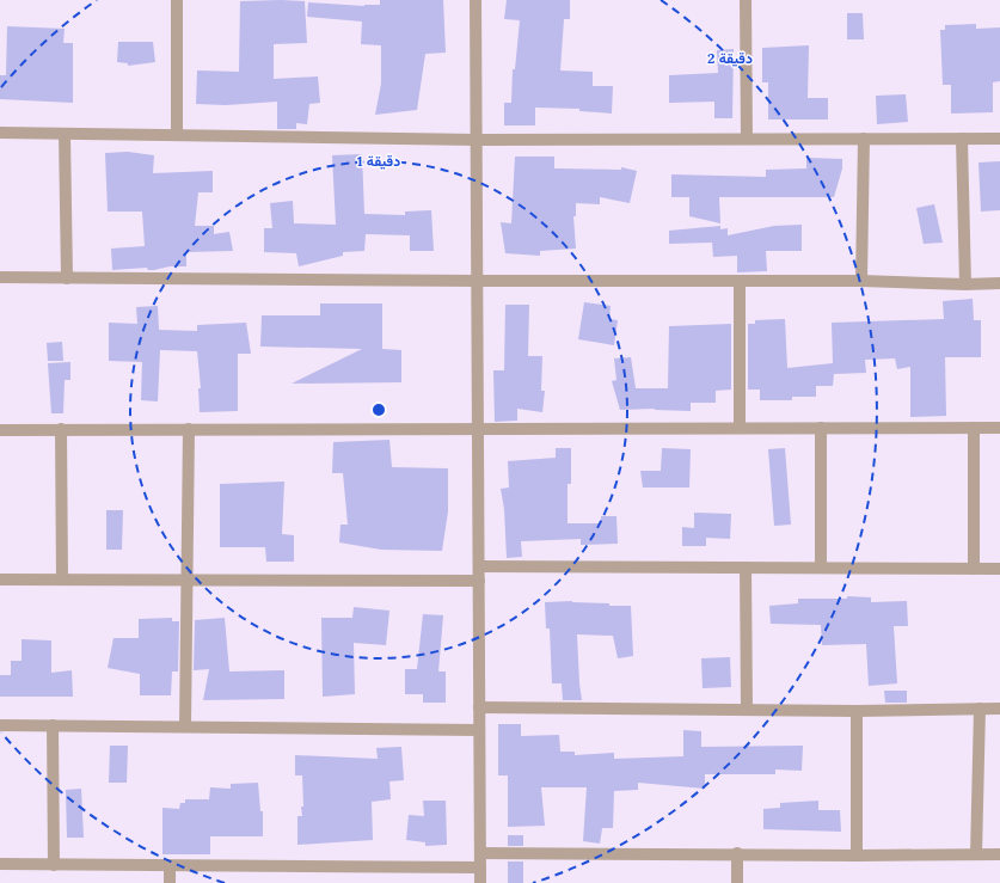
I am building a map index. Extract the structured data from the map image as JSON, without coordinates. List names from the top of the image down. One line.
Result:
{"rings":["2 دقيقة","1 دقيقة"]}
